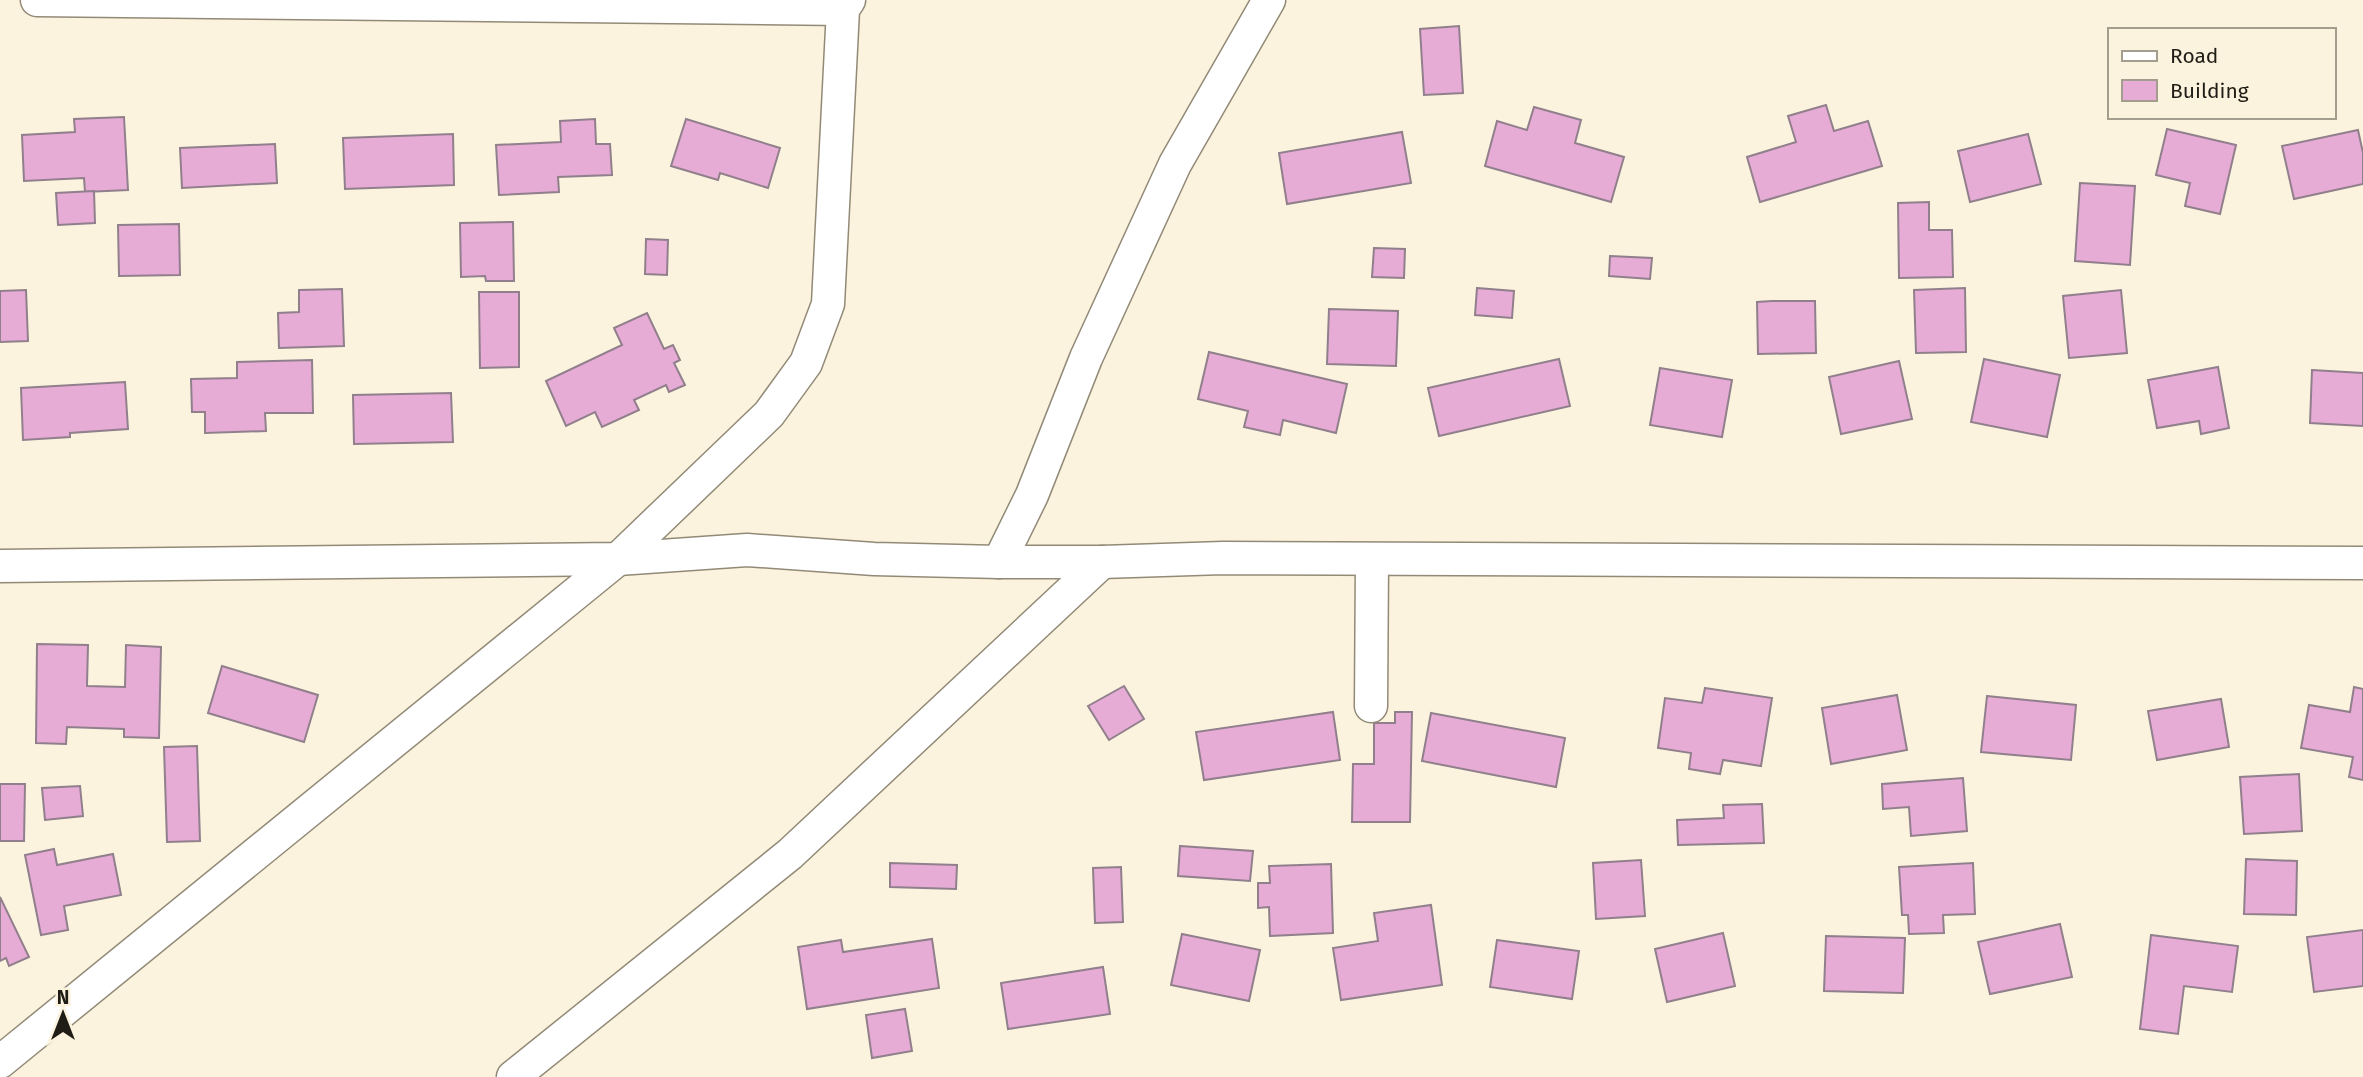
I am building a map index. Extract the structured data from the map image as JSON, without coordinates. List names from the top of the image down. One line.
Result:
{"legend":["Road","Building"],"north":"top"}
